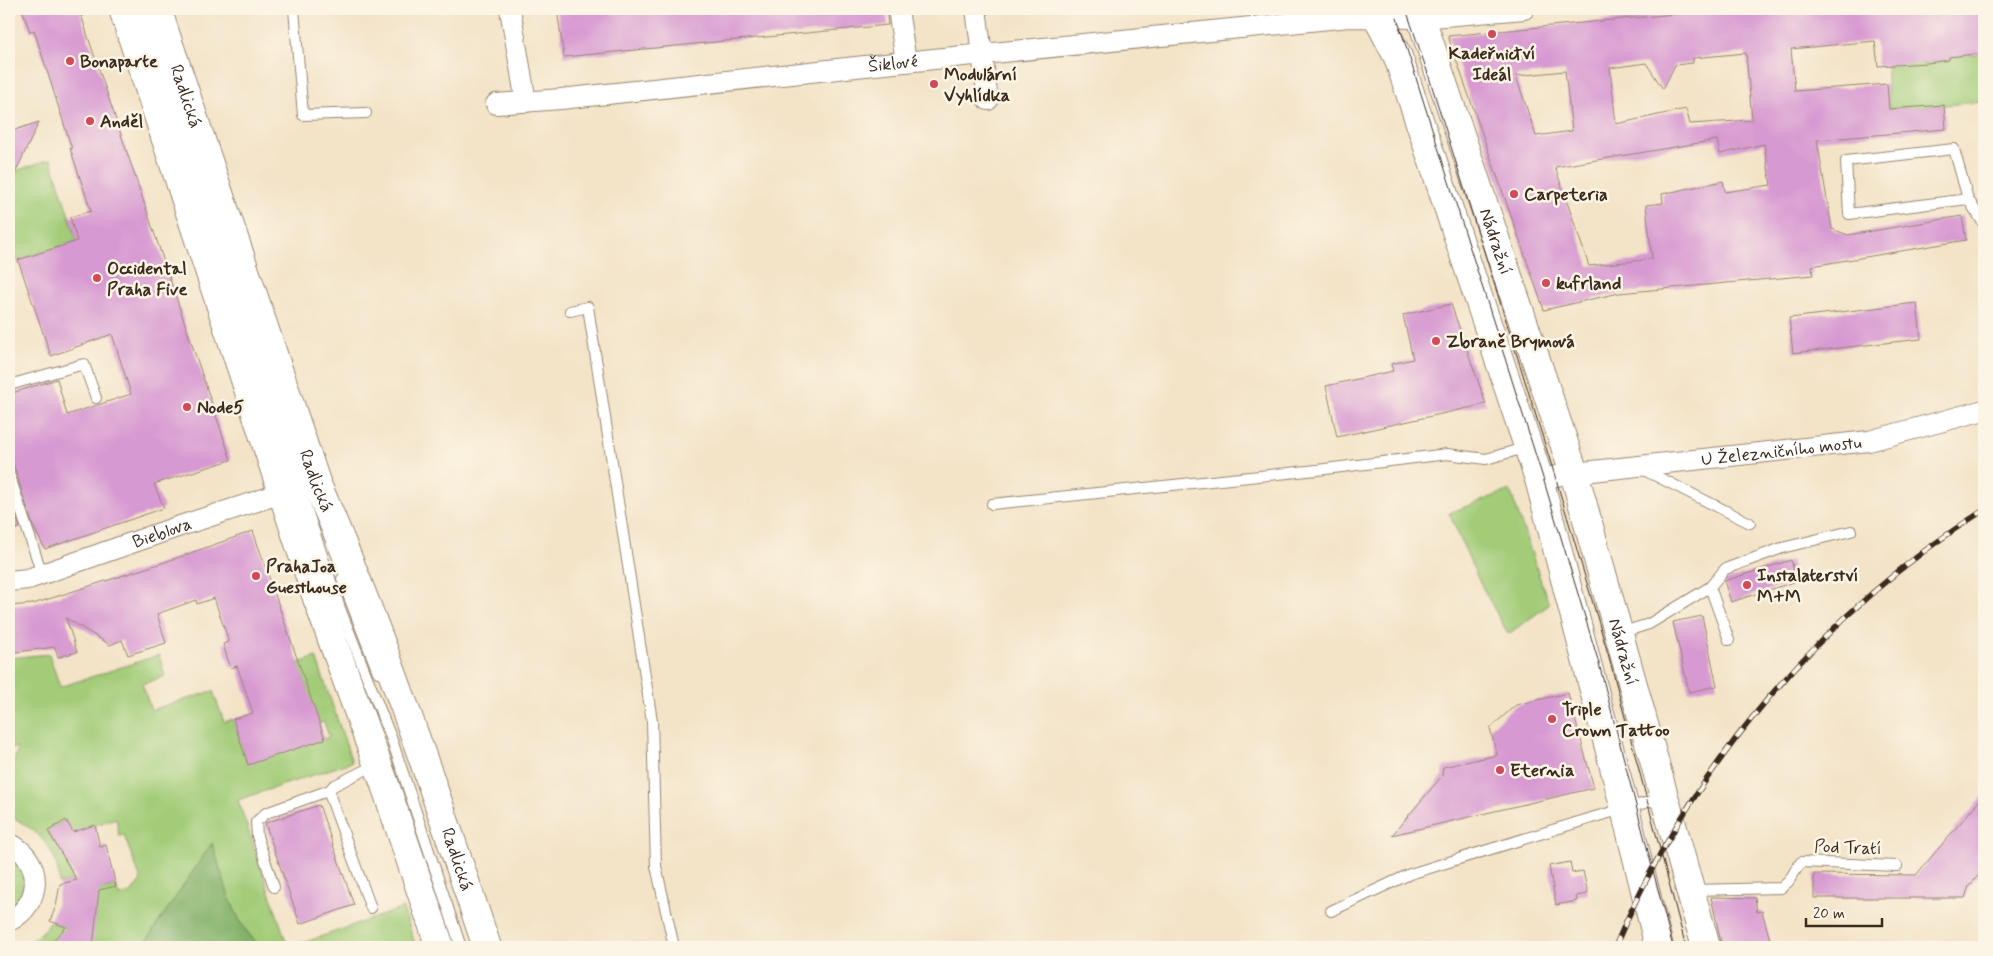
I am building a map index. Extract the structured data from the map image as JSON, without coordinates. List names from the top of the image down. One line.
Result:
{"streets":{"main road":["Radlická","Nádražní"],"street":["Šiklové","U Železničního mostu","Bieblova"],"lane":["Pod Tratí"]},"crossings":[["Šiklové","Nádražní"],["Radlická","Bieblova"],["Nádražní","U Železničního mostu"],["Nádražní","Pod Tratí"]],"places":["Kadeřnictví Ideál","Bonaparte","Modulární Vyhlídka","Anděl","Carpeteria","Occidental Praha Five","kufrland","Zbraně Brymová","Node5","PrahaJoa Guesthouse","Instalaterství M+M","Triple Crown Tattoo","Eternia"],"scale_bar":"20 m"}
